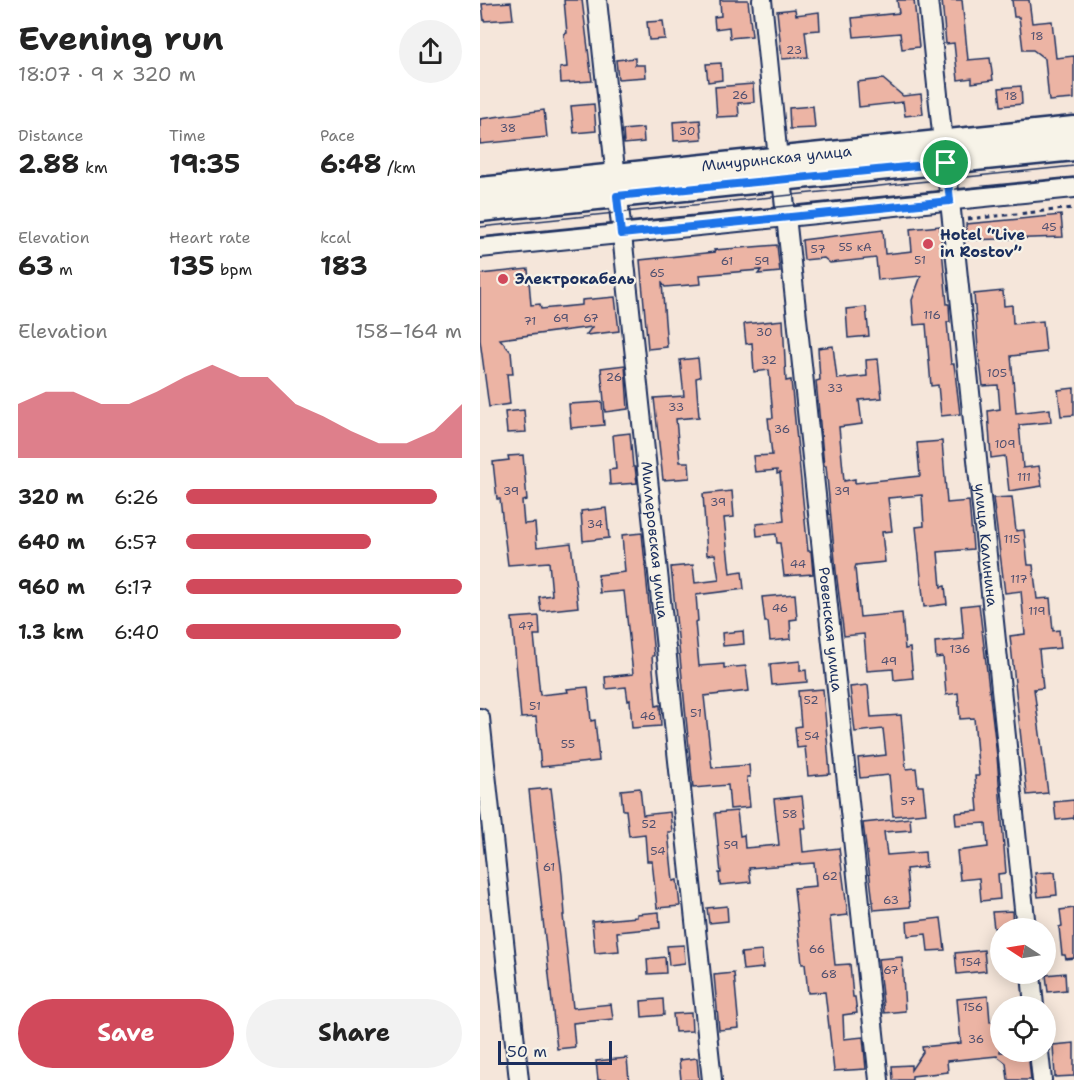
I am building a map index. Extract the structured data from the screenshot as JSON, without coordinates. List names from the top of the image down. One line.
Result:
{"streets":{"main road":["Мичуринская улица"],"street":["Миллеровская улица","улица Калинина","Ровенская улица"]},"crossings":[["Мичуринская улица","Миллеровская улица"],["Мичуринская улица","улица Калинина"],["Мичуринская улица","Ровенская улица"]],"places":["Hotel “Live in Rostov”","Электрокабель"],"house_numbers":["18","23","26","18","38","30","45","55 кА","57","51","61","59","65","116","69","67","71","30","32","105","26","33","33","36","109","111","39","39","39","34","115","44","117","46","119","47","136","49","52","51","51","46","54","55","57","58","52","59","54","61","62","63","66","154","67","68","156","36"],"scale_bar":"50 m","north":"left","page":{"heading":["Evening run","18:07 · 9 × 320 m"],"stats":[["Distance","2.88 km"],["Time","19:35"],["Pace","6:48 /km"],["Elevation","63 m"],["Heart rate","135 bpm"],["kcal","183"]],"chart":["Elevation","158–164 m"],"list":[{"name":"320 m","note":"6:26"},{"name":"640 m","note":"6:57"},{"name":"960 m","note":"6:17"},{"name":"1.3 km","note":"6:40"}],"buttons":["Save","Share"],"scale":"50 m"}}
